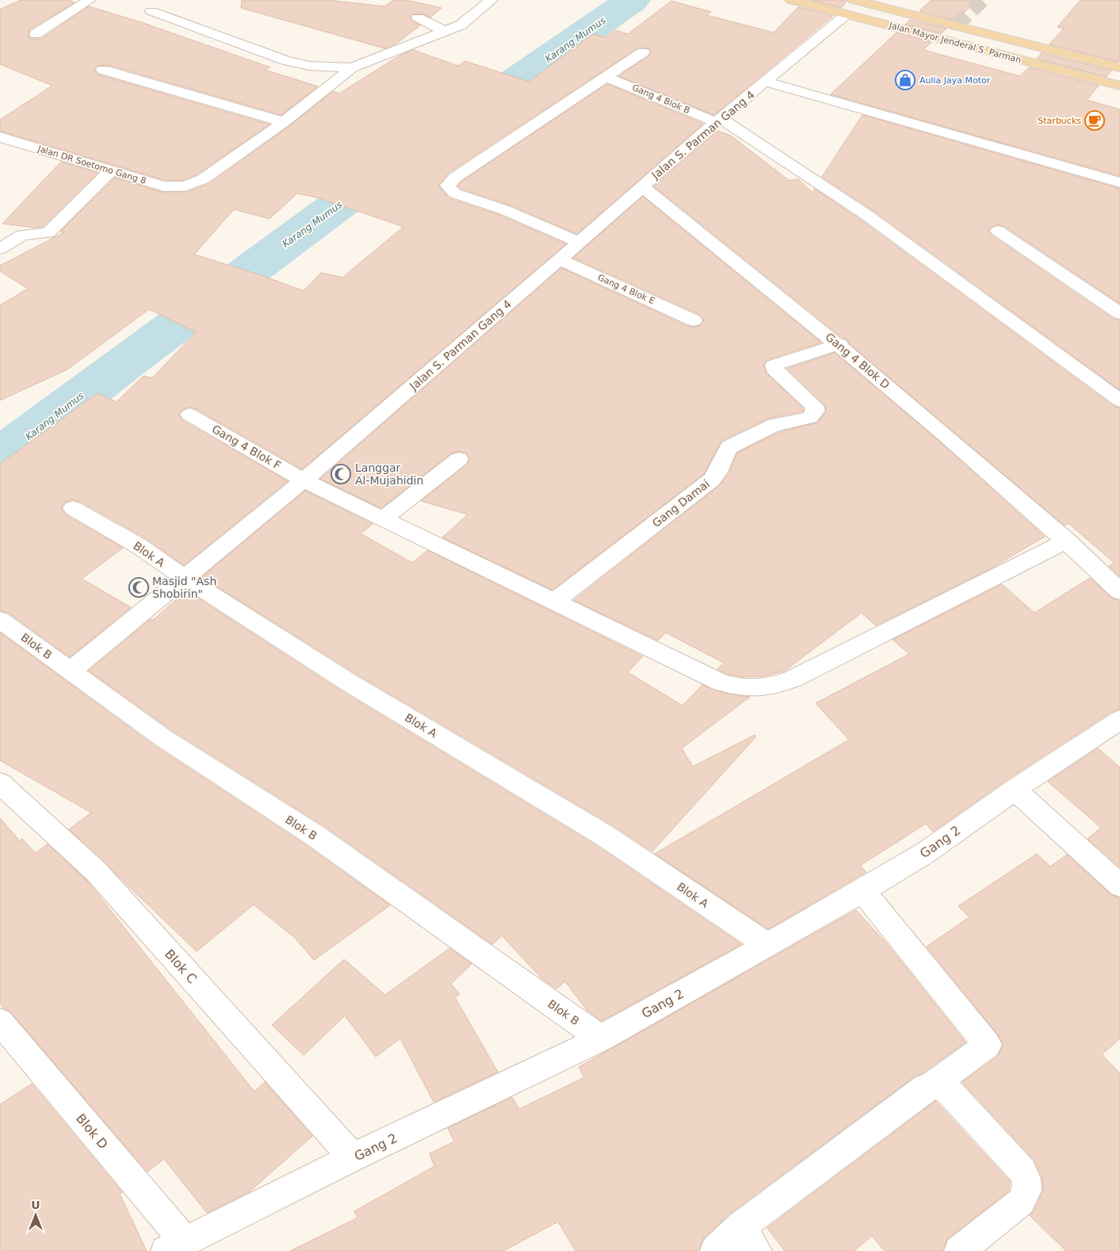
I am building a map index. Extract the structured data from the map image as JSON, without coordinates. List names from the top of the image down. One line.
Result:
{"streets":{"main road":["Jalan Mayor Jenderal S. Parman"],"street":["Gang 4 Blok B","Jalan S. Parman Gang 4","Jalan DR Soetomo Gang 8","Gang 4 Blok E","Gang 4 Blok D","Gang 4 Blok F","Gang Damai","Blok A","Blok B","Gang 2","Blok C","Blok D"]},"crossings":[["Jalan Mayor Jenderal S. Parman","Jalan S. Parman Gang 4"],["Gang 4 Blok B","Jalan S. Parman Gang 4"],["Jalan S. Parman Gang 4","Gang 4 Blok E"],["Jalan S. Parman Gang 4","Gang 4 Blok D"],["Jalan S. Parman Gang 4","Gang 4 Blok F"],["Jalan S. Parman Gang 4","Blok A"],["Jalan S. Parman Gang 4","Blok B"],["Gang 4 Blok D","Gang 4 Blok F"],["Gang 4 Blok D","Gang Damai"],["Gang 4 Blok F","Gang Damai"],["Blok A","Gang 2"],["Blok B","Gang 2"],["Gang 2","Blok C"],["Gang 2","Blok D"]],"water":["Karang Mumus"],"places":{"shop":["Aulia Jaya Motor"],"cafe":["Starbucks"],"mosque":["Langgar Al-Mujahidin","Masjid \"Ash Shobirin\""]},"north":"top"}
